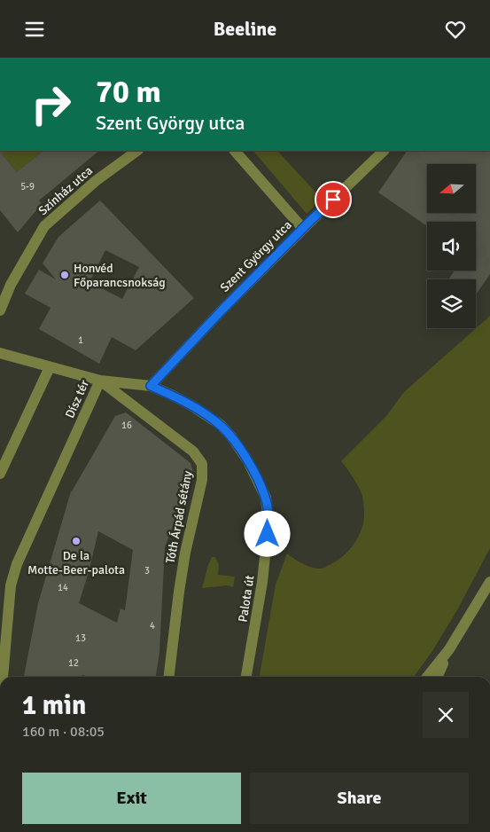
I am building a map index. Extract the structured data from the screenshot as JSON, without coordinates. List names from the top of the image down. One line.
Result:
{"streets":{"street":["Színház utca","Szent György utca","Dísz tér","Tóth Árpád sétány","Palota út"]},"crossings":[["Szent György utca","Palota út"],["Dísz tér","Tóth Árpád sétány"],["Dísz tér","Palota út"],["Tóth Árpád sétány","Palota út"]],"places":["Honvéd Főparancsnokság","De la Motte-Beer-palota"],"house_numbers":["5-9","1","16","3","14","4","13","12"],"north":"left","page":{"header":"Beeline","turn":["70 m","Szent György utca"],"heading":["1 min","160 m · 08:05"],"buttons":["Exit","Share"]}}
